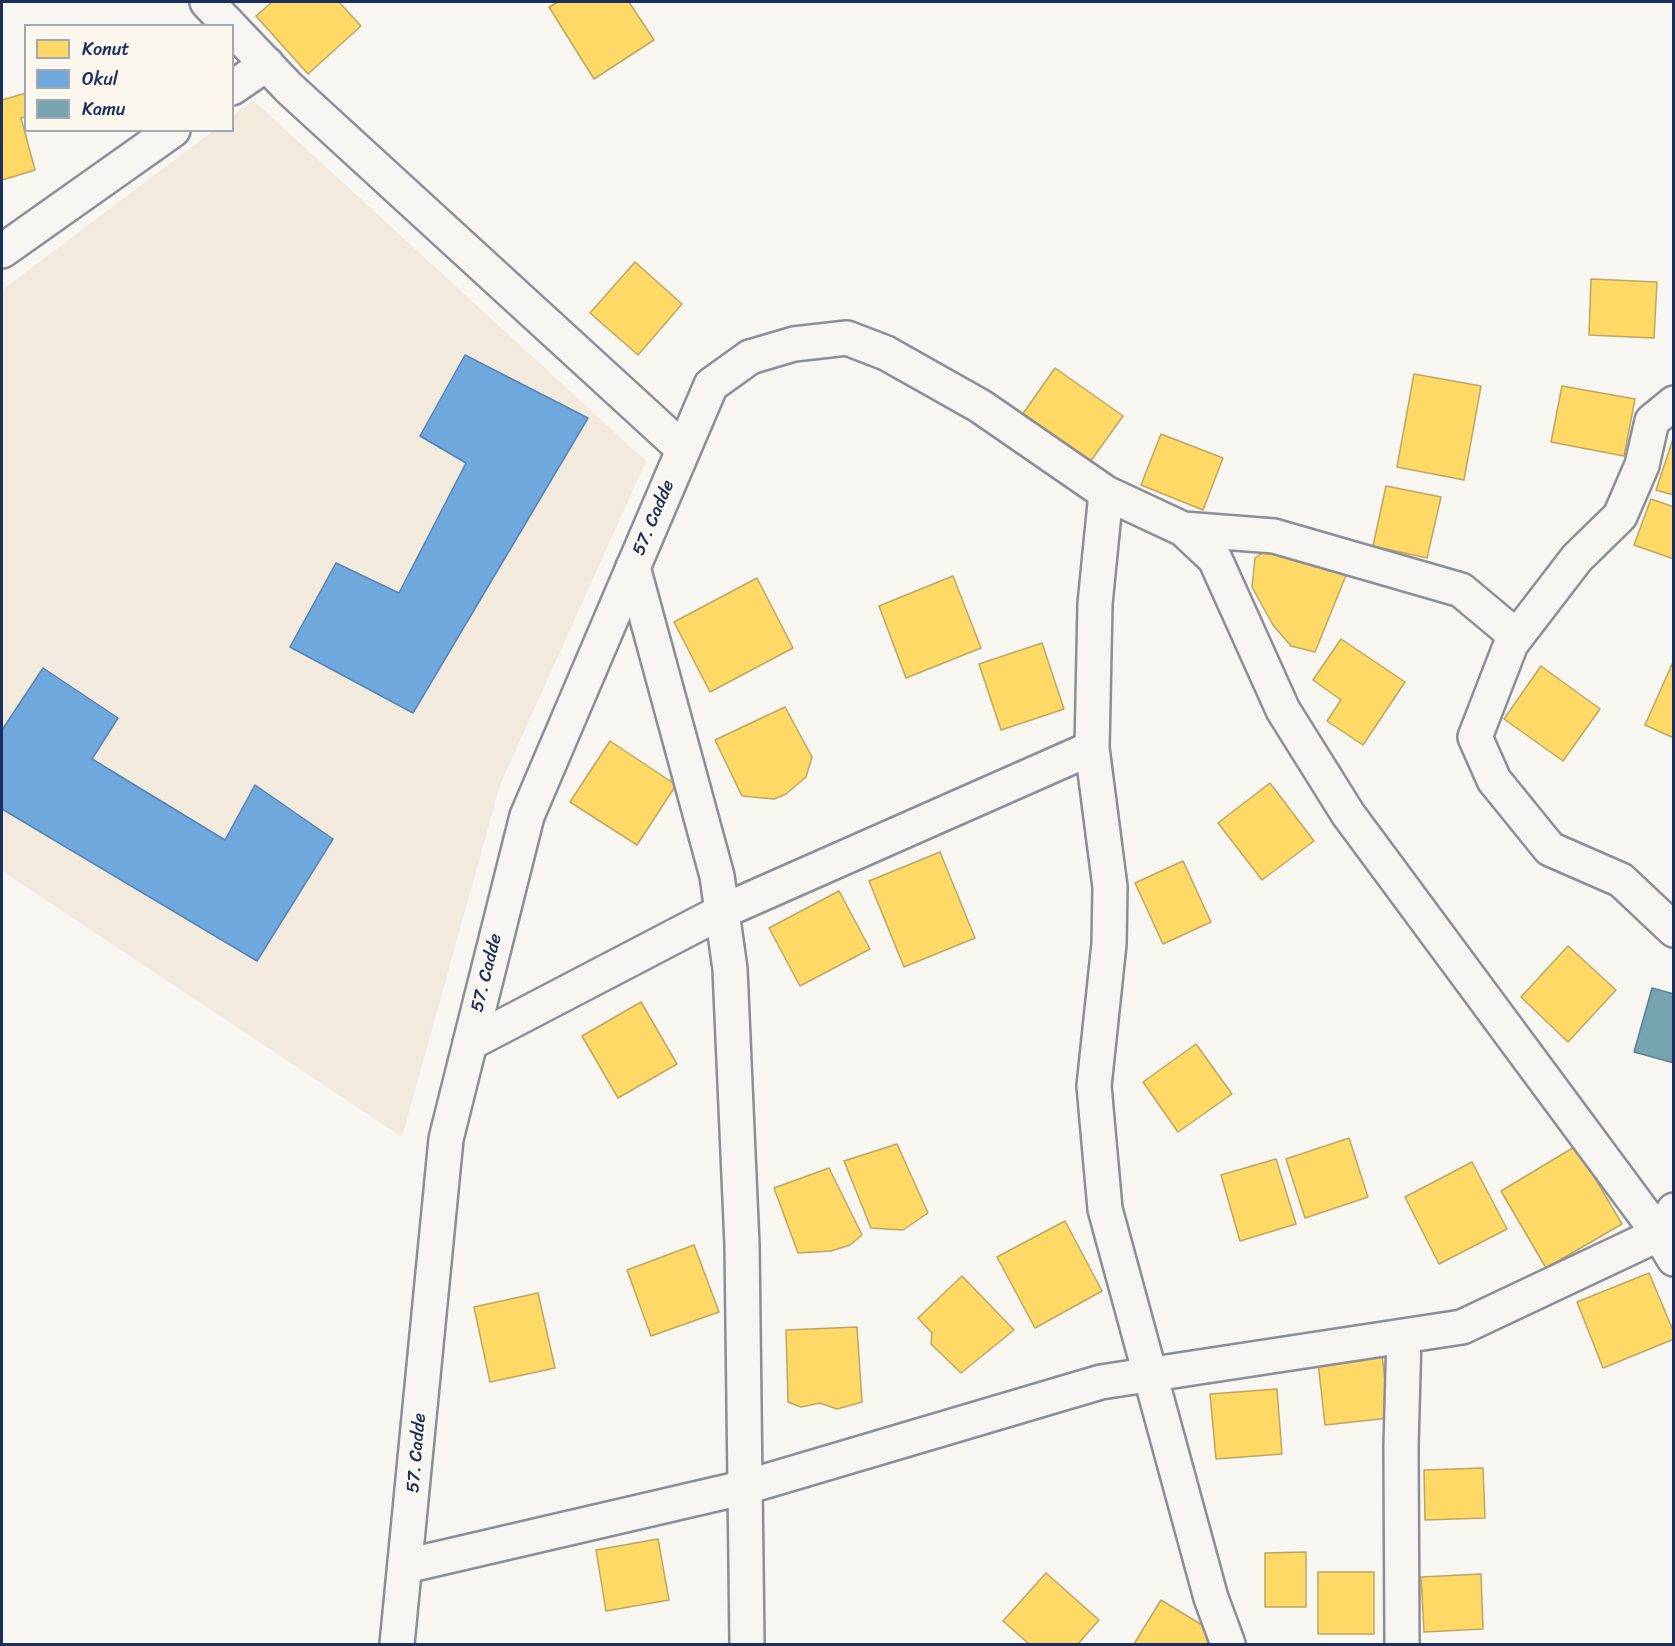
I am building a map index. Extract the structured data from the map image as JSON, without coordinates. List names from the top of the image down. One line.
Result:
{"streets":{"street":["57. Cadde"]},"legend":["Konut","Okul","Kamu"]}
